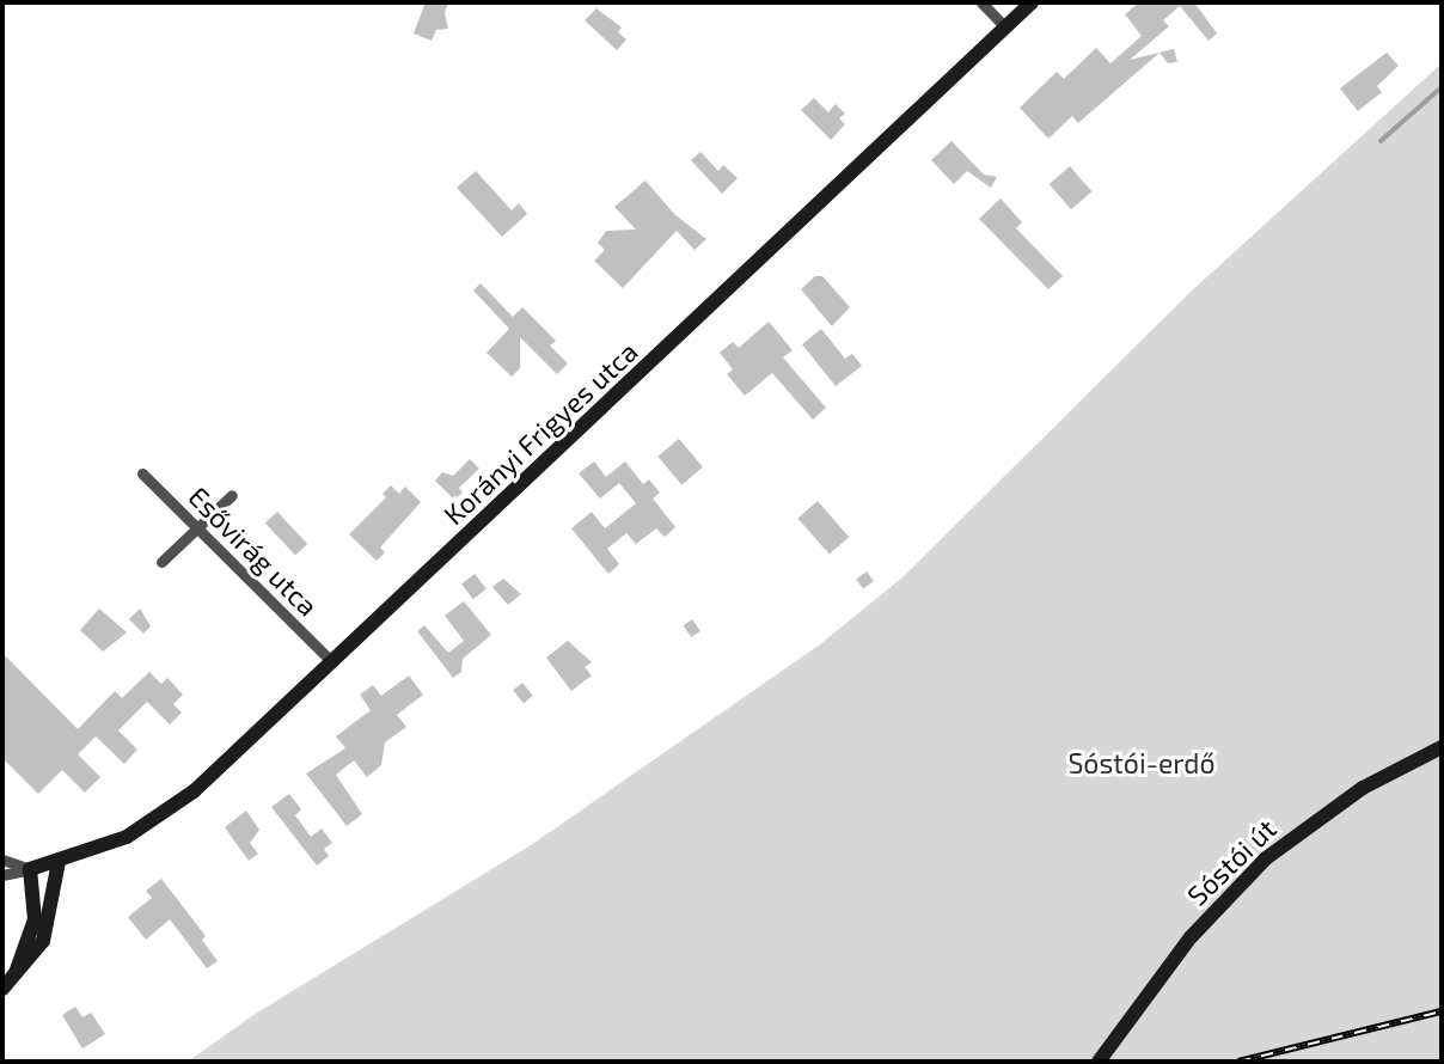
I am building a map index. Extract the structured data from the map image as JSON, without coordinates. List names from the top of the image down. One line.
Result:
{"streets":{"street":["Korányi Frigyes utca","Esővirág utca","Sóstói út"]},"crossings":[["Korányi Frigyes utca","Esővirág utca"]],"parks":["Sóstói-erdő"]}
